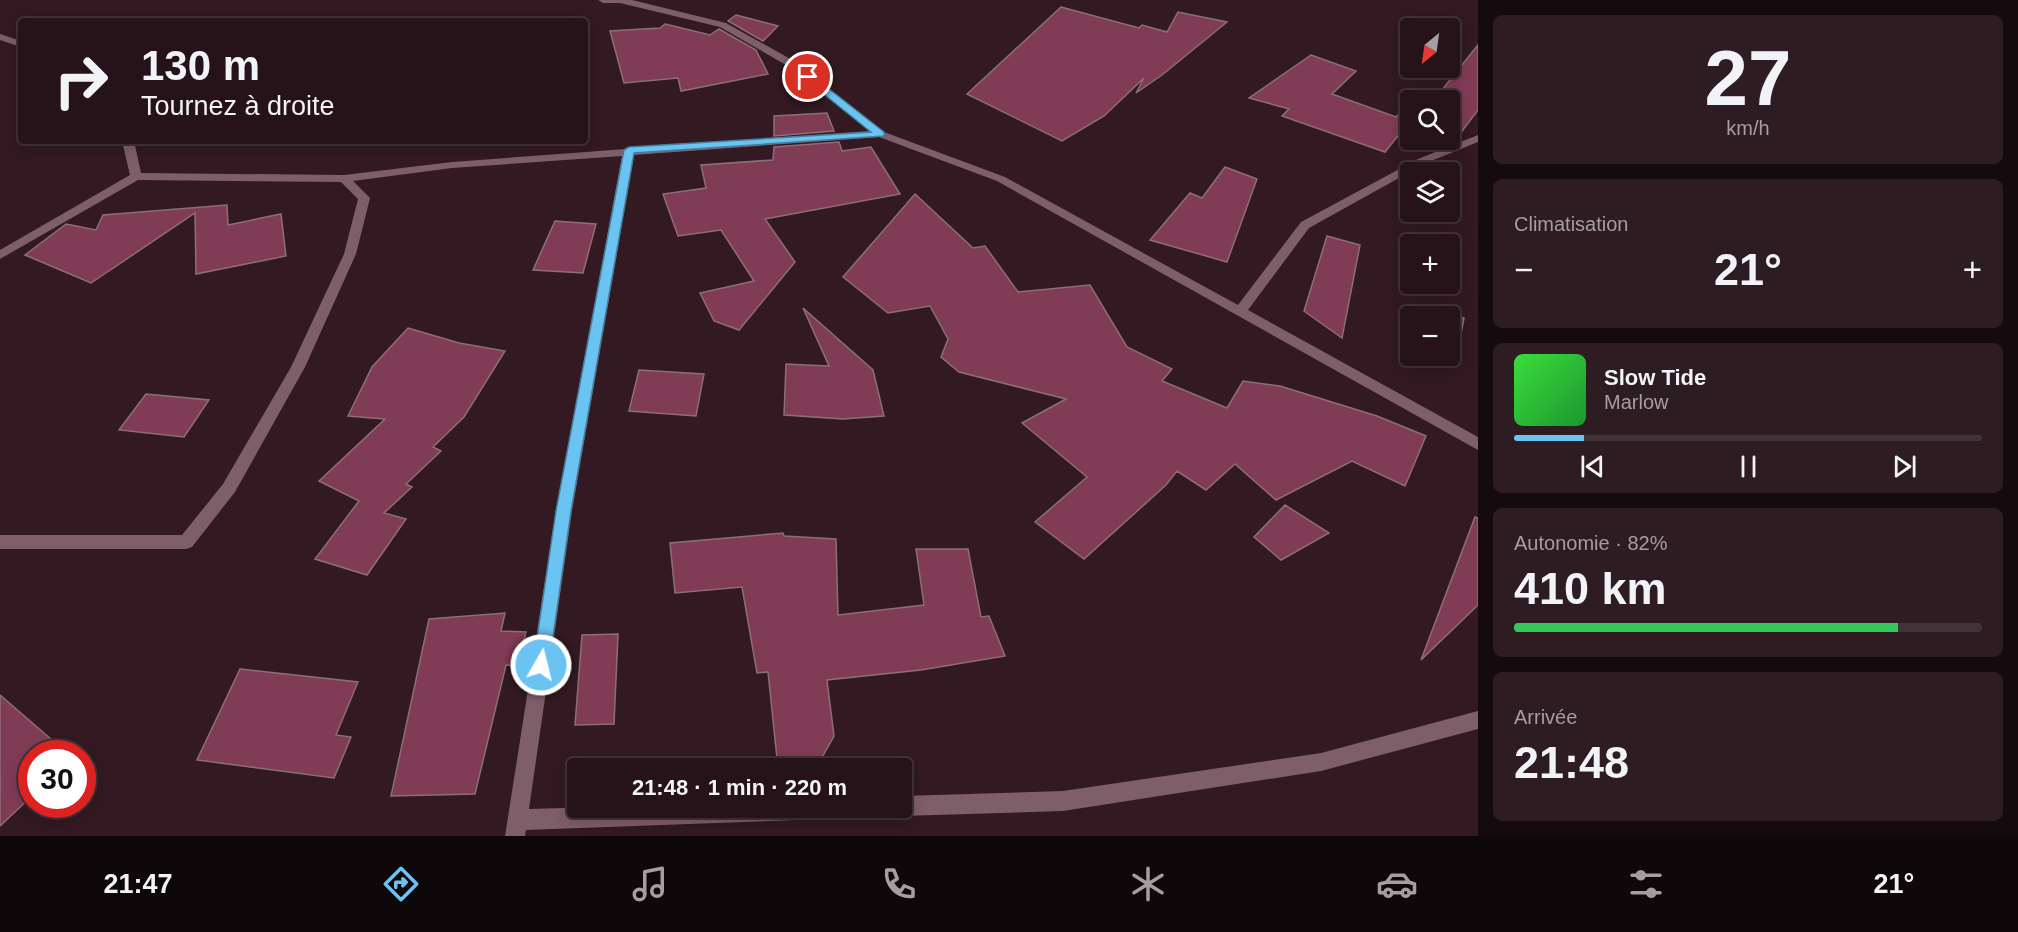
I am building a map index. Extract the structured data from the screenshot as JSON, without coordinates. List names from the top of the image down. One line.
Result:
{"north":"bottom left","page":{"tile":[["27","km/h"],"Climatisation",["Autonomie · 82%","410 km"],["Arrivée","21:48"]],"map_buttons":["+","−"],"turn":["130 m","Tournez à droite"],"heat":["−","21°","+"],"song":["Slow Tide","Marlow"],"limit":"30","trip":"21:48 · 1 min · 220 m","tabs":["21:47","21°"]}}
